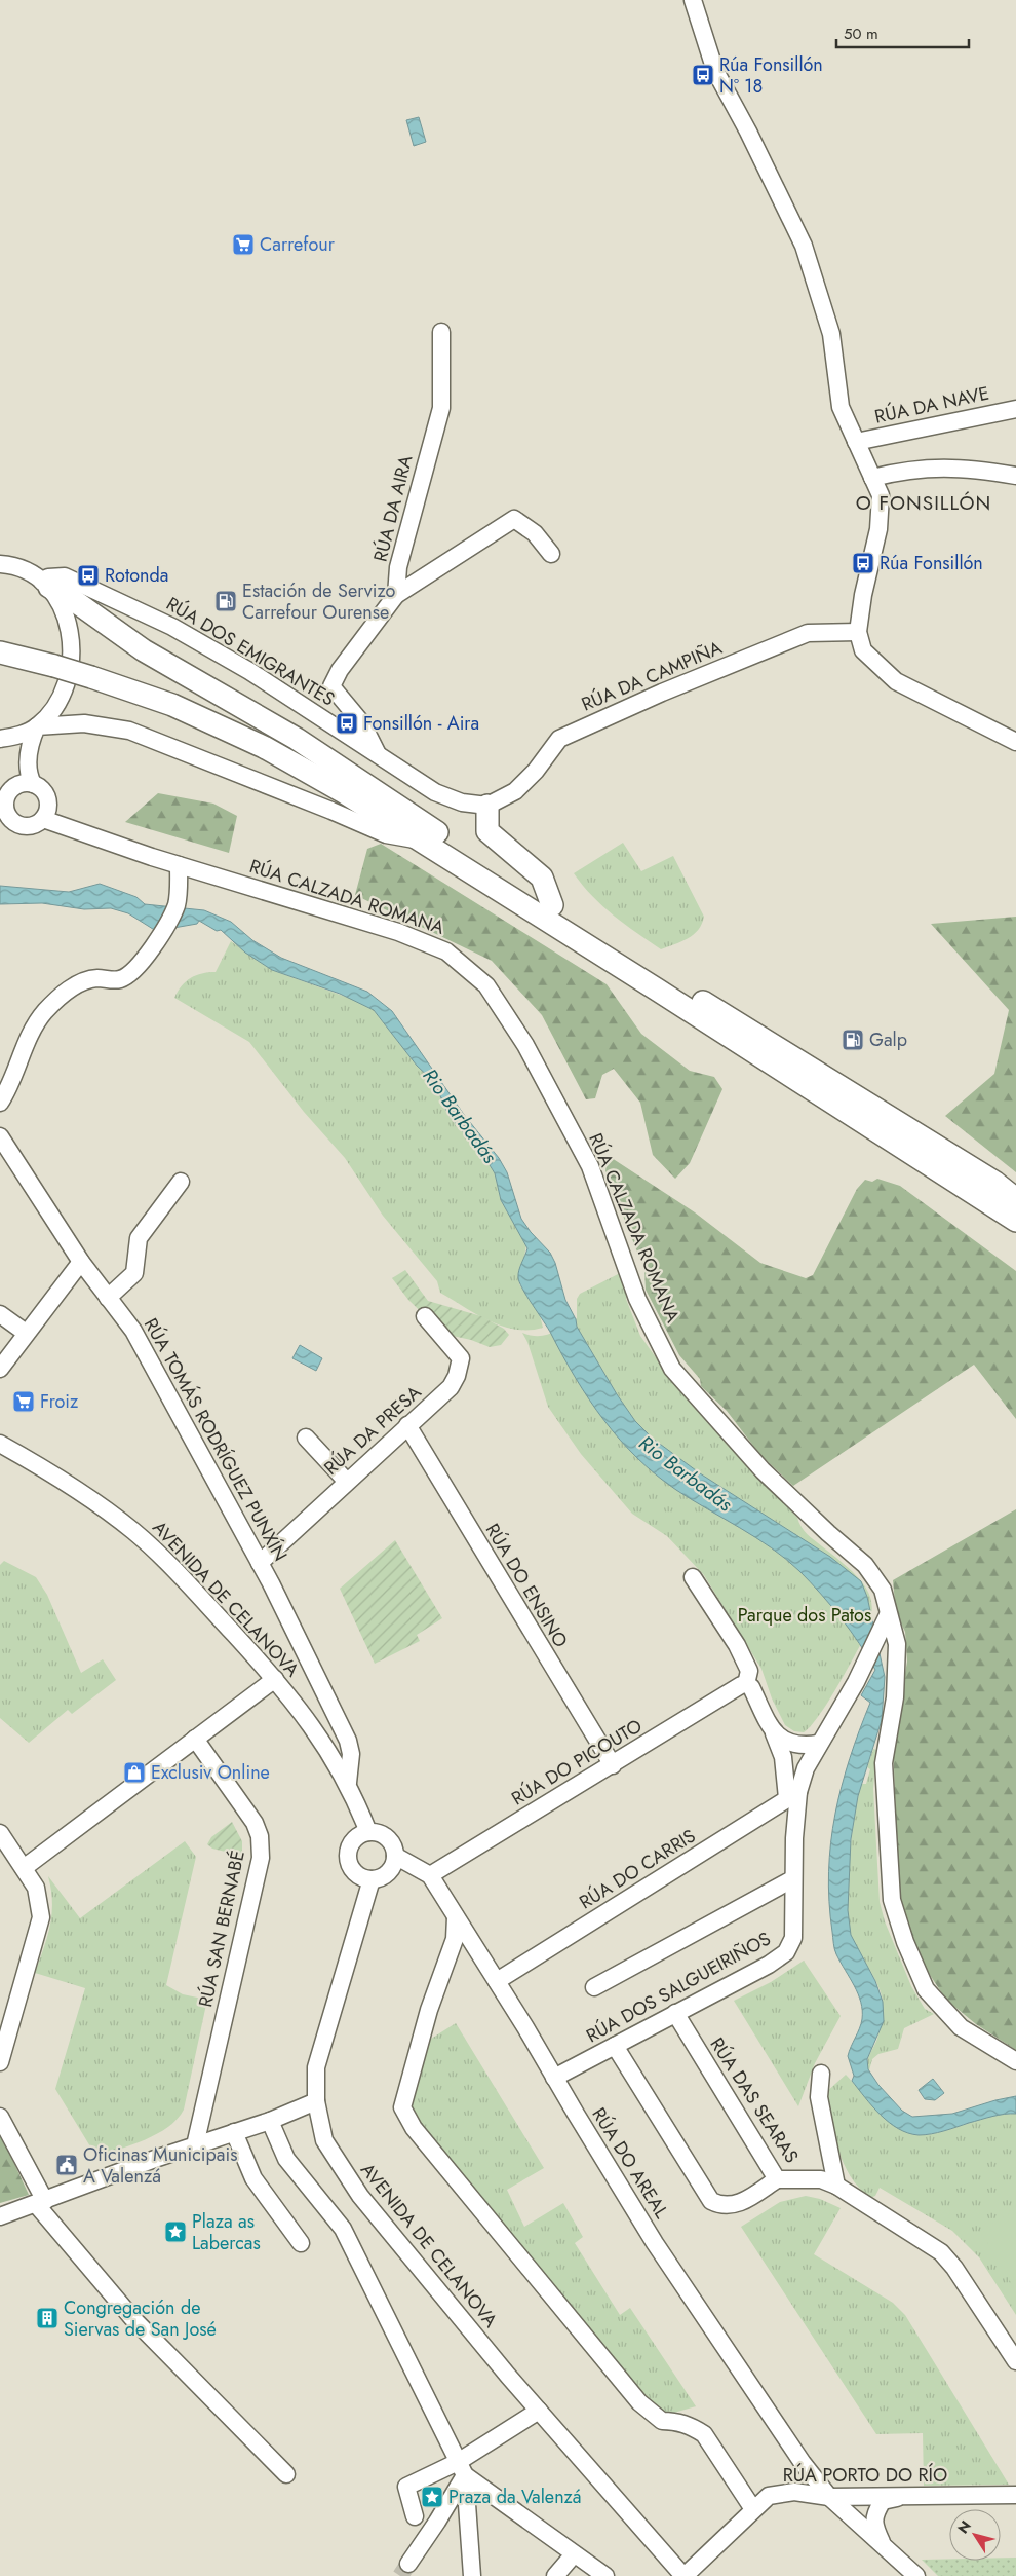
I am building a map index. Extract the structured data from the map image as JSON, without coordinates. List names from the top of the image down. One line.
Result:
{"streets":{"street":["RÚA DA NAVE","RÚA DA AIRA","RÚA DOS EMIGRANTES","RÚA DA CAMPIÑA","RÚA CALZADA ROMANA","RÚA DA PRESA","RÚA TOMÁS RODRÍGUEZ PUNXÍN","RÚA DO ENSINO","AVENIDA DE CELANOVA","RÚA DO PICOUTO","RÚA DO CARRIS","RÚA SAN BERNABÉ","RÚA DOS SALGUEIRIÑOS","RÚA DAS SEARAS","RÚA DO AREAL","RÚA PORTO DO RÍO"]},"crossings":[["RÚA DOS EMIGRANTES","RÚA DA CAMPIÑA"],["RÚA CALZADA ROMANA","RÚA DOS SALGUEIRIÑOS"],["RÚA DA PRESA","RÚA TOMÁS RODRÍGUEZ PUNXÍN"],["RÚA DA PRESA","RÚA DO ENSINO"],["RÚA TOMÁS RODRÍGUEZ PUNXÍN","AVENIDA DE CELANOVA"],["RÚA DO ENSINO","RÚA DO PICOUTO"],["AVENIDA DE CELANOVA","RÚA DO AREAL"],["AVENIDA DE CELANOVA","RÚA PORTO DO RÍO"],["RÚA DO PICOUTO","RÚA DO AREAL"],["RÚA DO CARRIS","RÚA DOS SALGUEIRIÑOS"],["RÚA DO CARRIS","RÚA DO AREAL"],["RÚA DOS SALGUEIRIÑOS","RÚA DAS SEARAS"],["RÚA DOS SALGUEIRIÑOS","RÚA DO AREAL"],["RÚA DO AREAL","RÚA PORTO DO RÍO"]],"districts":["O FONSILLÓN"],"water":["Rio Barbadás"],"parks":["Parque dos Patos"],"places":{"bus stop":["Rúa Fonsillón Nº 18","Rúa Fonsillón","Rotonda","Fonsillón - Aira"],"supermarket":["Carrefour","Froiz"],"fuel station":["Estación de Servizo Carrefour Ourense","Galp"],"shop":["Exclusiv Online"],"public building":["Oficinas Municipais A Valenzá"],"place":["Plaza as Labercas","Praza da Valenzá"],"building":["Congregación de Siervas de San José"]},"scale_bar":"50 m","north":"top left"}
